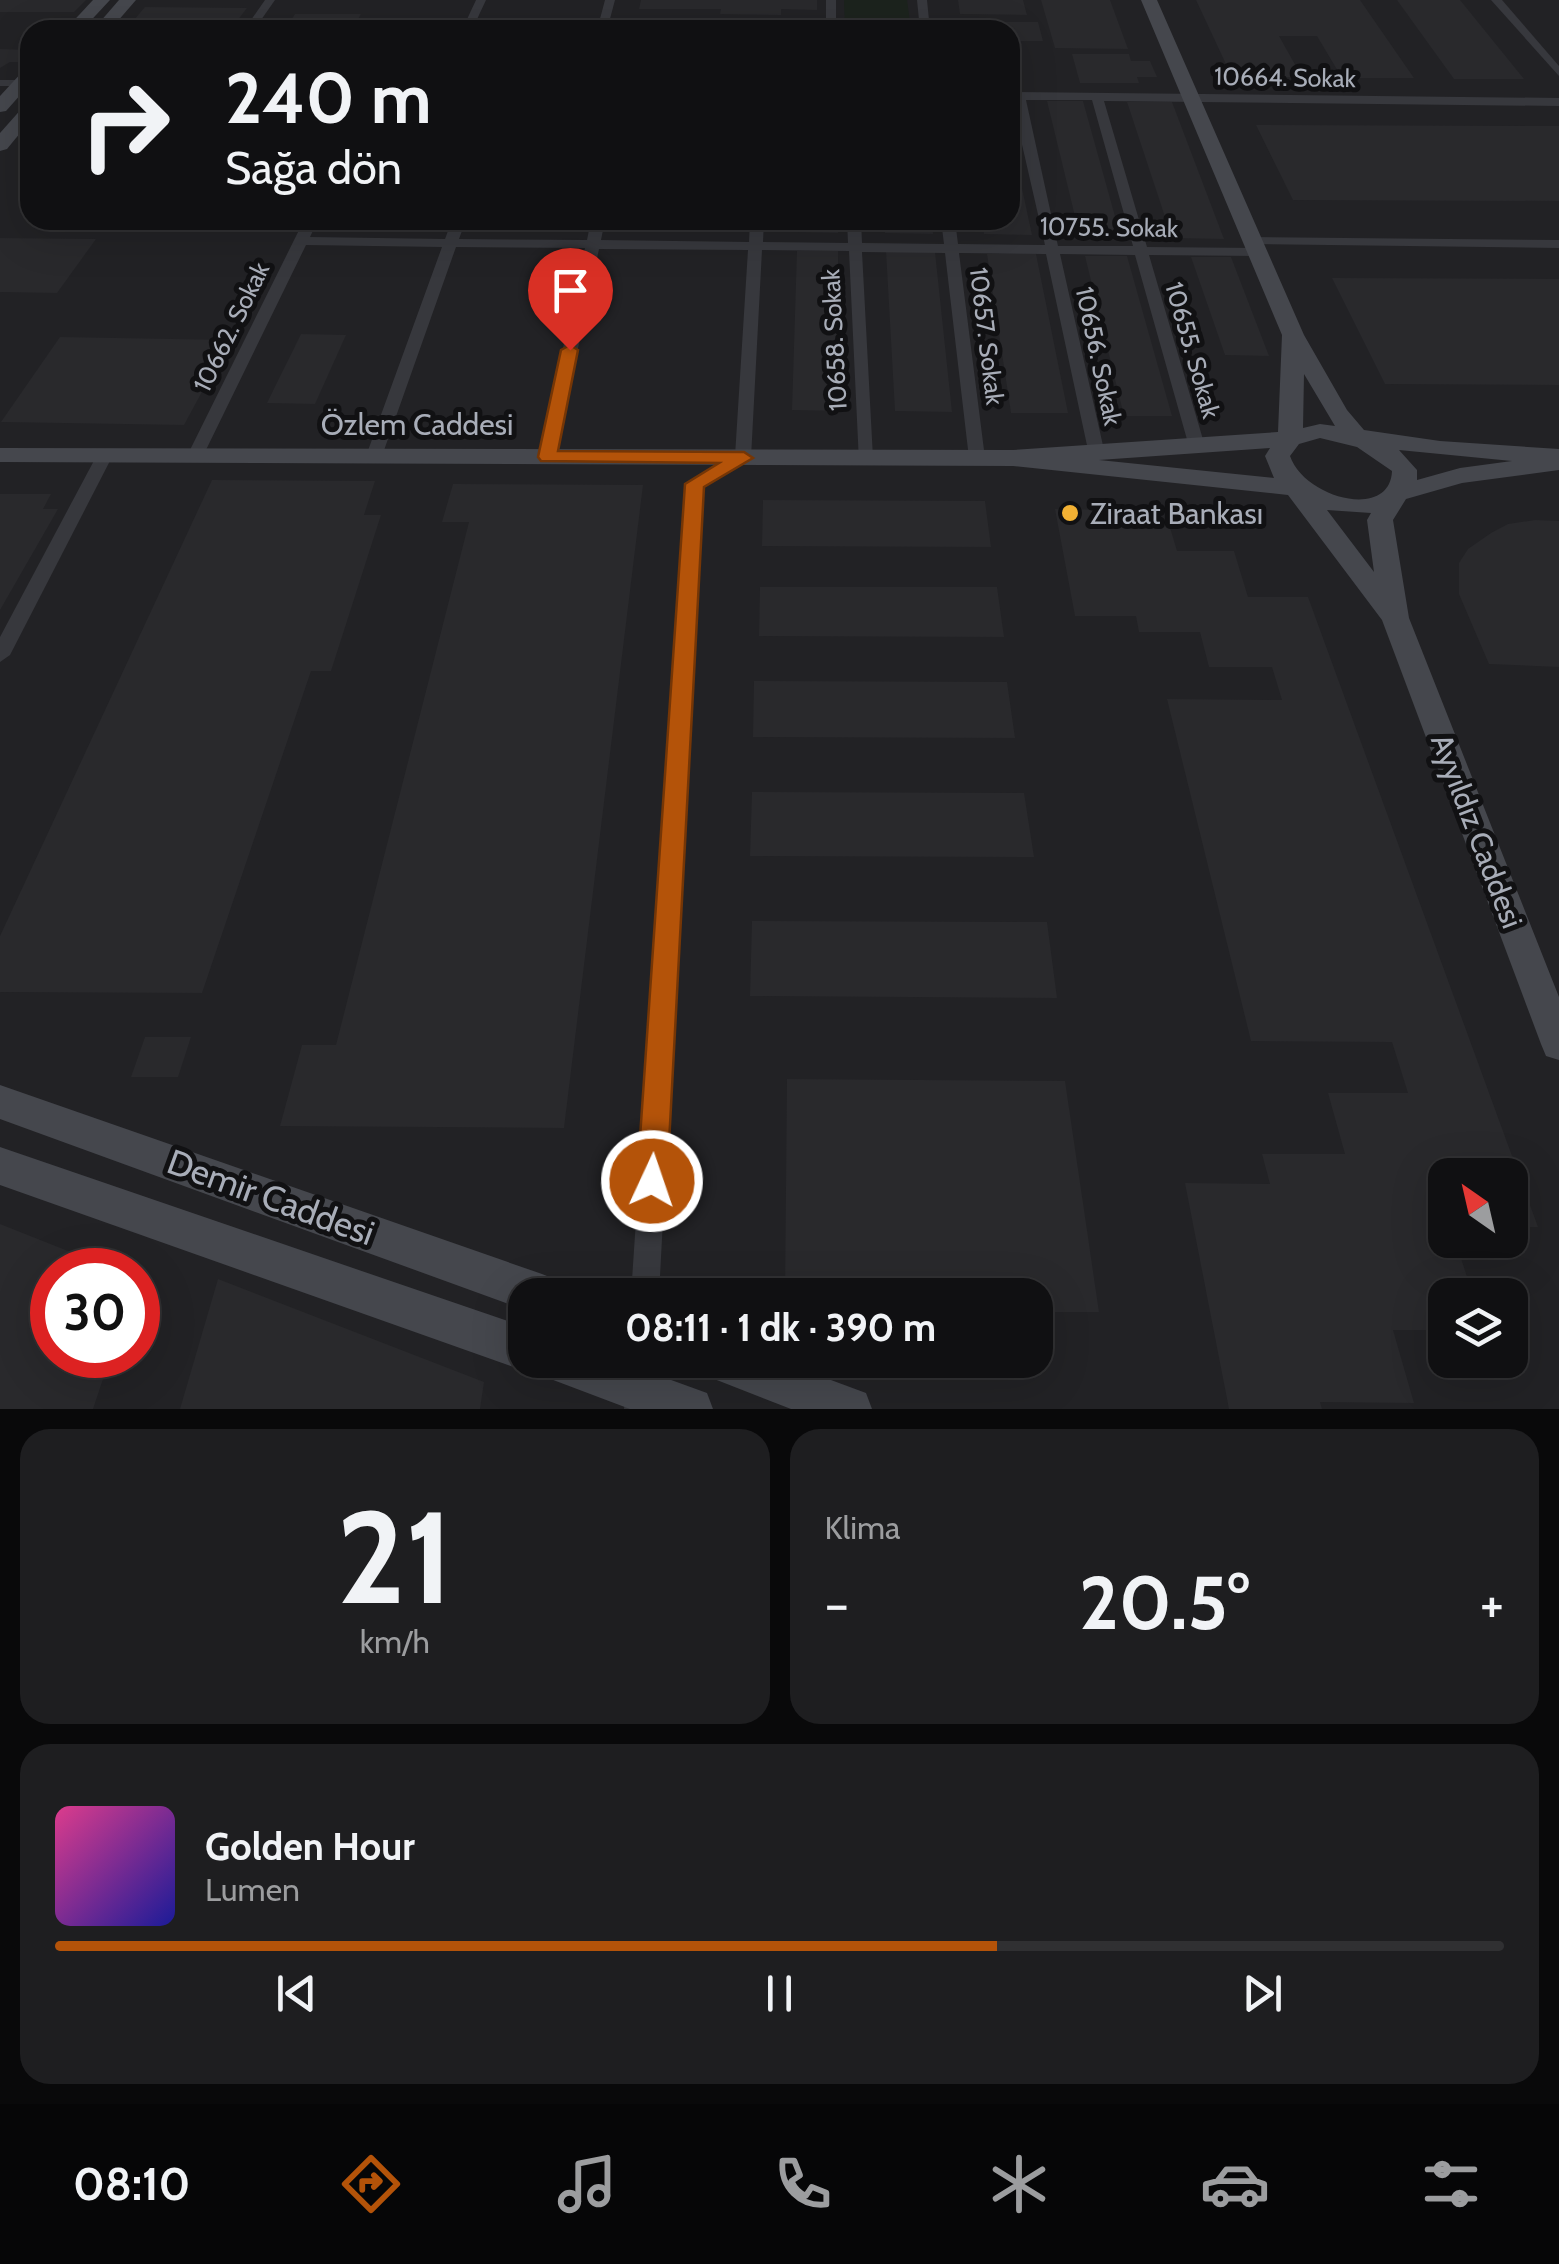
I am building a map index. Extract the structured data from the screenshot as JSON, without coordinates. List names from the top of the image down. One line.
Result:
{"streets":{"street":["10664. Sokak","10755. Sokak","10662. Sokak","10657. Sokak","10658. Sokak","10655. Sokak","10656. Sokak","Özlem Caddesi","Ayyıldız Caddesi","Demir Caddesi"]},"crossings":[["10664. Sokak","10655. Sokak"],["10755. Sokak","10662. Sokak"],["10755. Sokak","10657. Sokak"],["10755. Sokak","10658. Sokak"],["10755. Sokak","10655. Sokak"],["10755. Sokak","10656. Sokak"],["10662. Sokak","Özlem Caddesi"],["10657. Sokak","Özlem Caddesi"],["10658. Sokak","Özlem Caddesi"],["10655. Sokak","Özlem Caddesi"],["10656. Sokak","Özlem Caddesi"],["Özlem Caddesi","Ayyıldız Caddesi"]],"places":["Ziraat Bankası"],"north":"top left","page":{"turn":["240 m","Sağa dön"],"limit":"30","trip":"08:11 · 1 dk · 390 m","tile":[["21","km/h"],"Klima"],"heat":["−","20.5°","+"],"song":["Golden Hour","Lumen"],"tabs":"08:10"}}
